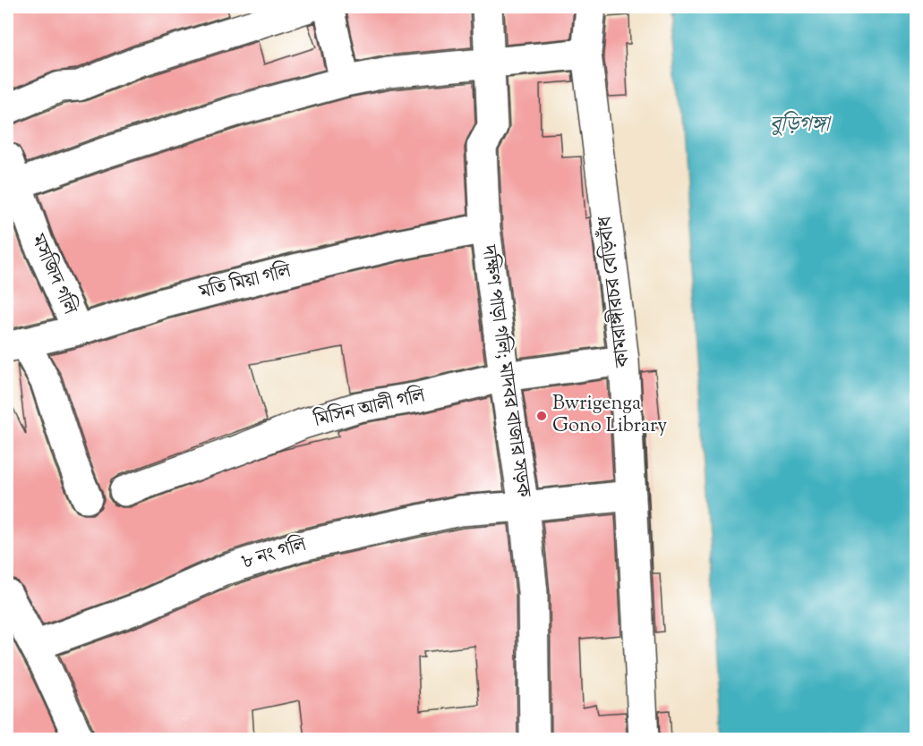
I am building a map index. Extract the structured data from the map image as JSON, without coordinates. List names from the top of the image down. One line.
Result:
{"streets":{"street":["মসজিদ গলি","মতি মিয়া গলি","কামরাঙ্গীরচর বেড়িবাঁধ","দক্ষিণ পাড়া গলি; মাদবর বাজার সড়ক","মিসিন আলী গলি","৮ নং গলি"]},"crossings":[["মসজিদ গলি","মতি মিয়া গলি"],["মতি মিয়া গলি","দক্ষিণ পাড়া গলি; মাদবর বাজার সড়ক"],["কামরাঙ্গীরচর বেড়িবাঁধ","মিসিন আলী গলি"],["কামরাঙ্গীরচর বেড়িবাঁধ","৮ নং গলি"],["দক্ষিণ পাড়া গলি; মাদবর বাজার সড়ক","মিসিন আলী গলি"],["দক্ষিণ পাড়া গলি; মাদবর বাজার সড়ক","৮ নং গলি"]],"water":["বুড়িগঙ্গা"],"places":["Bwrigenga Gono Library"]}
